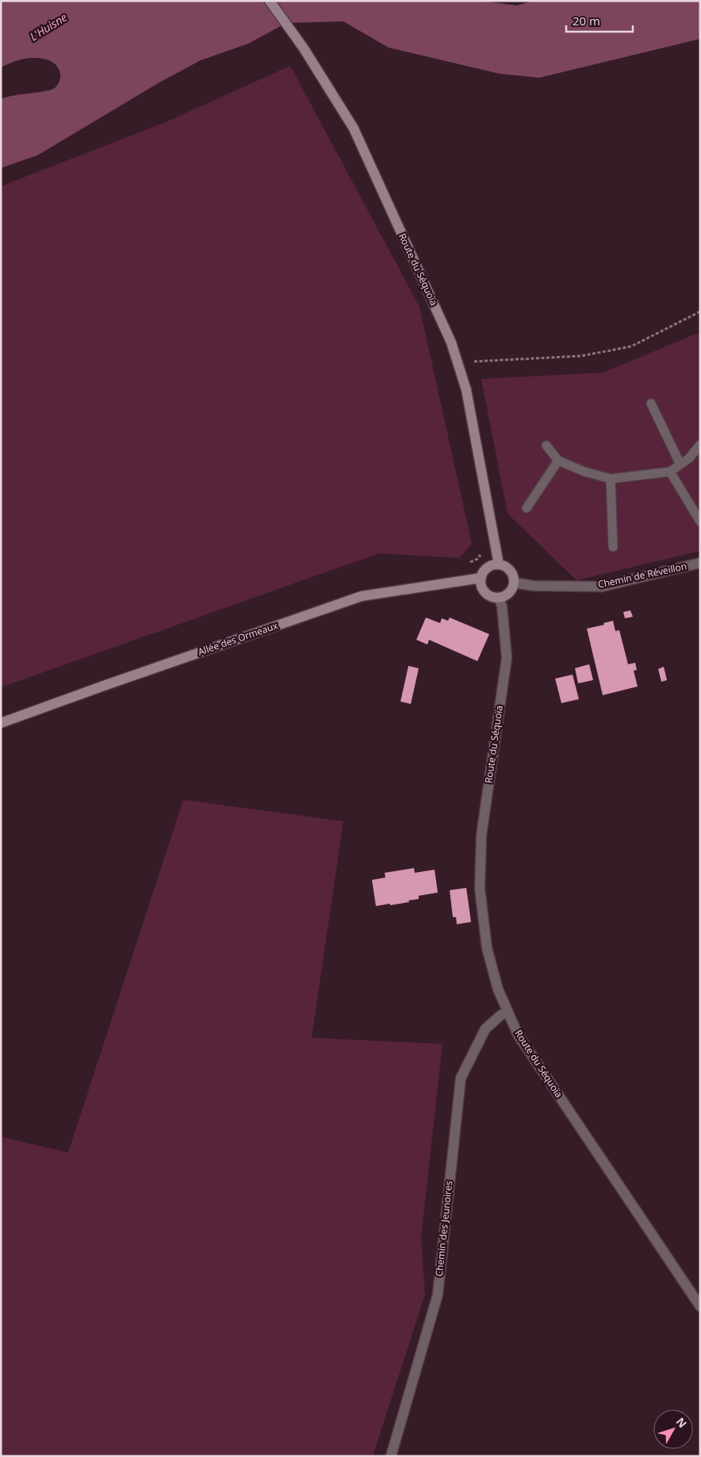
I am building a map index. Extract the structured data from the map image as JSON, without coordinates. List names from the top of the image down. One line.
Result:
{"streets":{"street":["Route du Séquoïa","Chemin de Réveillon","Allée des Ormeaux","Chemin des Jeunoires"]},"crossings":[["Route du Séquoïa","Chemin de Réveillon"],["Route du Séquoïa","Allée des Ormeaux"],["Route du Séquoïa","Chemin des Jeunoires"],["Chemin de Réveillon","Allée des Ormeaux"]],"water":["L'Huisne"],"scale_bar":"20 m","north":"top right"}
